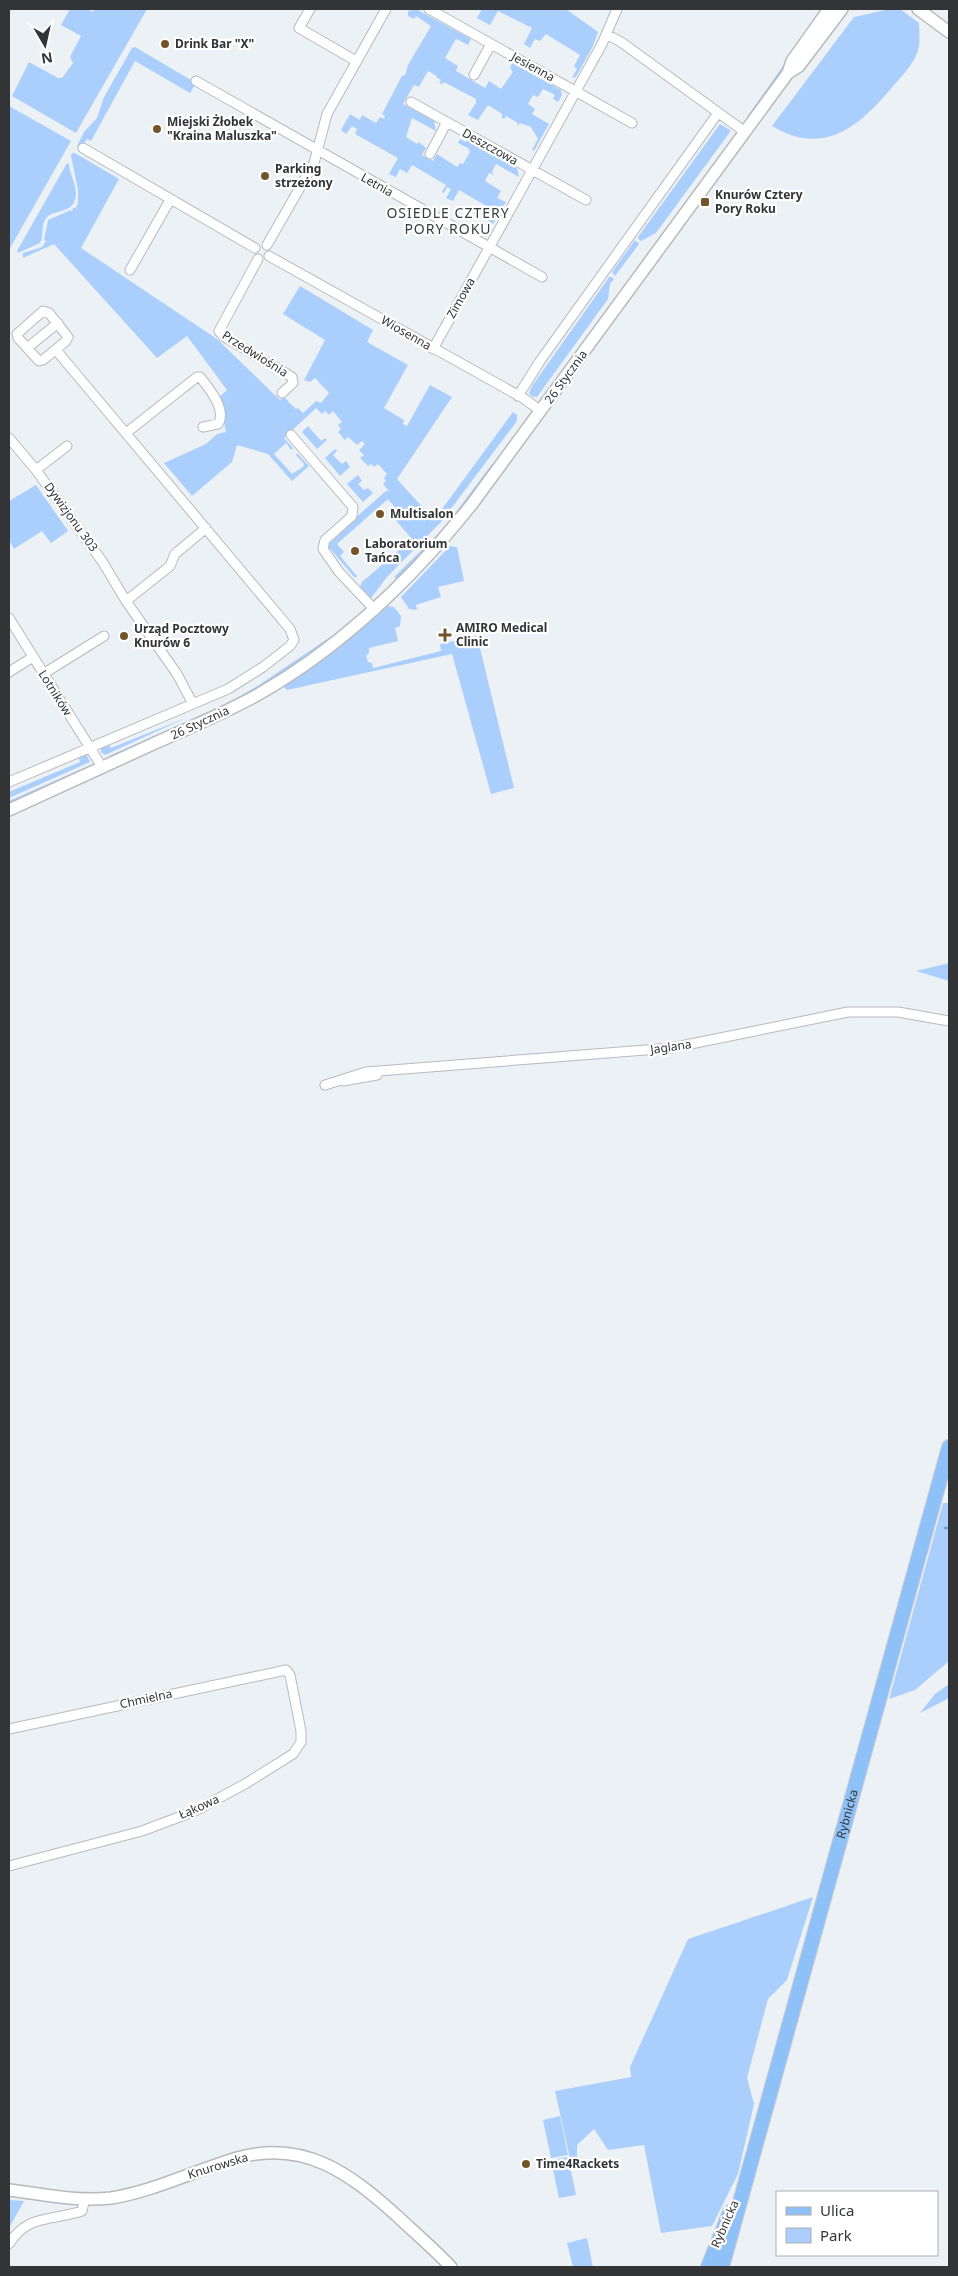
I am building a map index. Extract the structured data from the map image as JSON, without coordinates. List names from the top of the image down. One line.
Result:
{"streets":{"main road":["Rybnicka"],"street":["Jesienna","Deszczowa","Letnia","Zimowa","Wiosenna","Przedwiośnia","26 Stycznia","Dywizjonu 303","Lotników","Jaglana","Chmielna","Łąkowa","Knurowska"]},"crossings":[["Jesienna","Zimowa"],["Deszczowa","Zimowa"],["Letnia","Zimowa"],["Zimowa","Wiosenna"],["Wiosenna","Przedwiośnia"],["Wiosenna","26 Stycznia"],["26 Stycznia","Lotników"],["Chmielna","Łąkowa"]],"districts":["OSIEDLE CZTERY PORY ROKU"],"places":{"other":["Drink Bar \"X\"","Miejski Żłobek \"Kraina Maluszka\"","Parking strzeżony","Multisalon","Laboratorium Tańca","Urząd Pocztowy Knurów 6","Time4Rackets"],"transit":["Knurów Cztery Pory Roku"],"health":["AMIRO Medical Clinic"]},"legend":["Ulica","Park"],"north":"bottom"}
